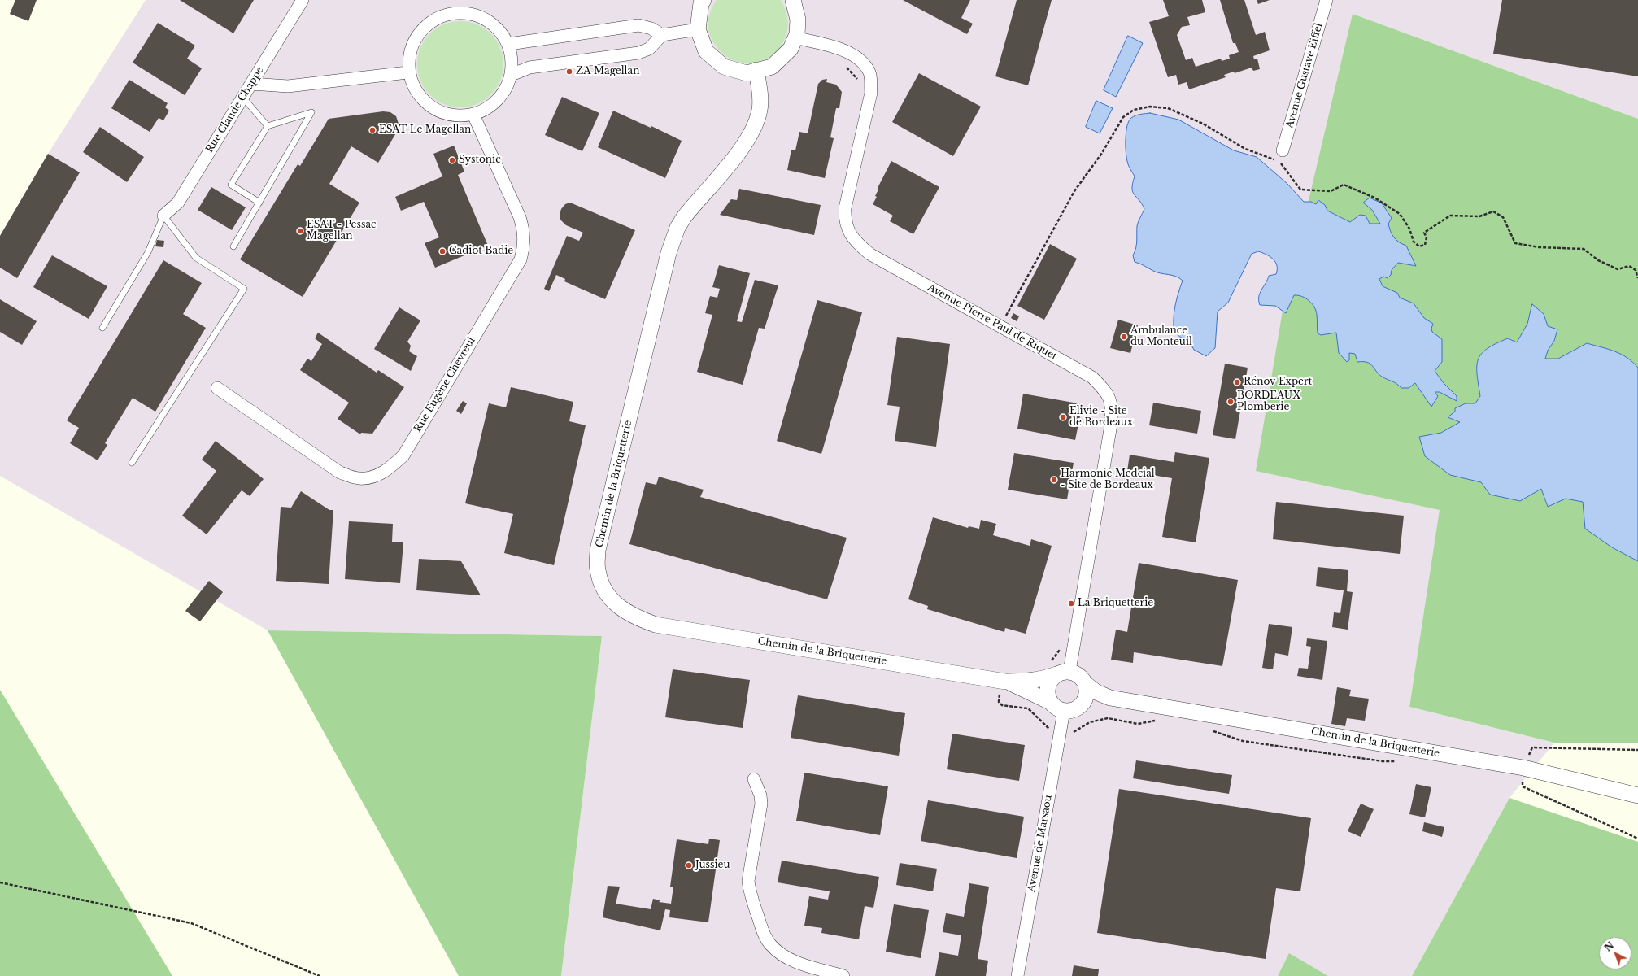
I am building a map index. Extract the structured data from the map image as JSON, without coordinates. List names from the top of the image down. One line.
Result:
{"streets":{"street":["Avenue Gustave Eiffel","Rue Claude Chappe","Avenue Pierre Paul de Riquet","Rue Eugène Chevreul","Chemin de la Briquetterie","Avenue de Marsaou"]},"crossings":[["Avenue Pierre Paul de Riquet","Chemin de la Briquetterie"],["Avenue Pierre Paul de Riquet","Avenue de Marsaou"],["Chemin de la Briquetterie","Avenue de Marsaou"]],"places":["ZA Magellan","ESAT Le Magellan","Systonic","ESAT - Pessac Magellan","Cadiot Badie","Ambulance du Monteuil","Rénov Expert","BORDEAUX Plomberie","Elivie - Site de Bordeaux","Harmonie Medcial - Site de Bordeaux","La Briquetterie","Jussieu"],"north":"top left"}
